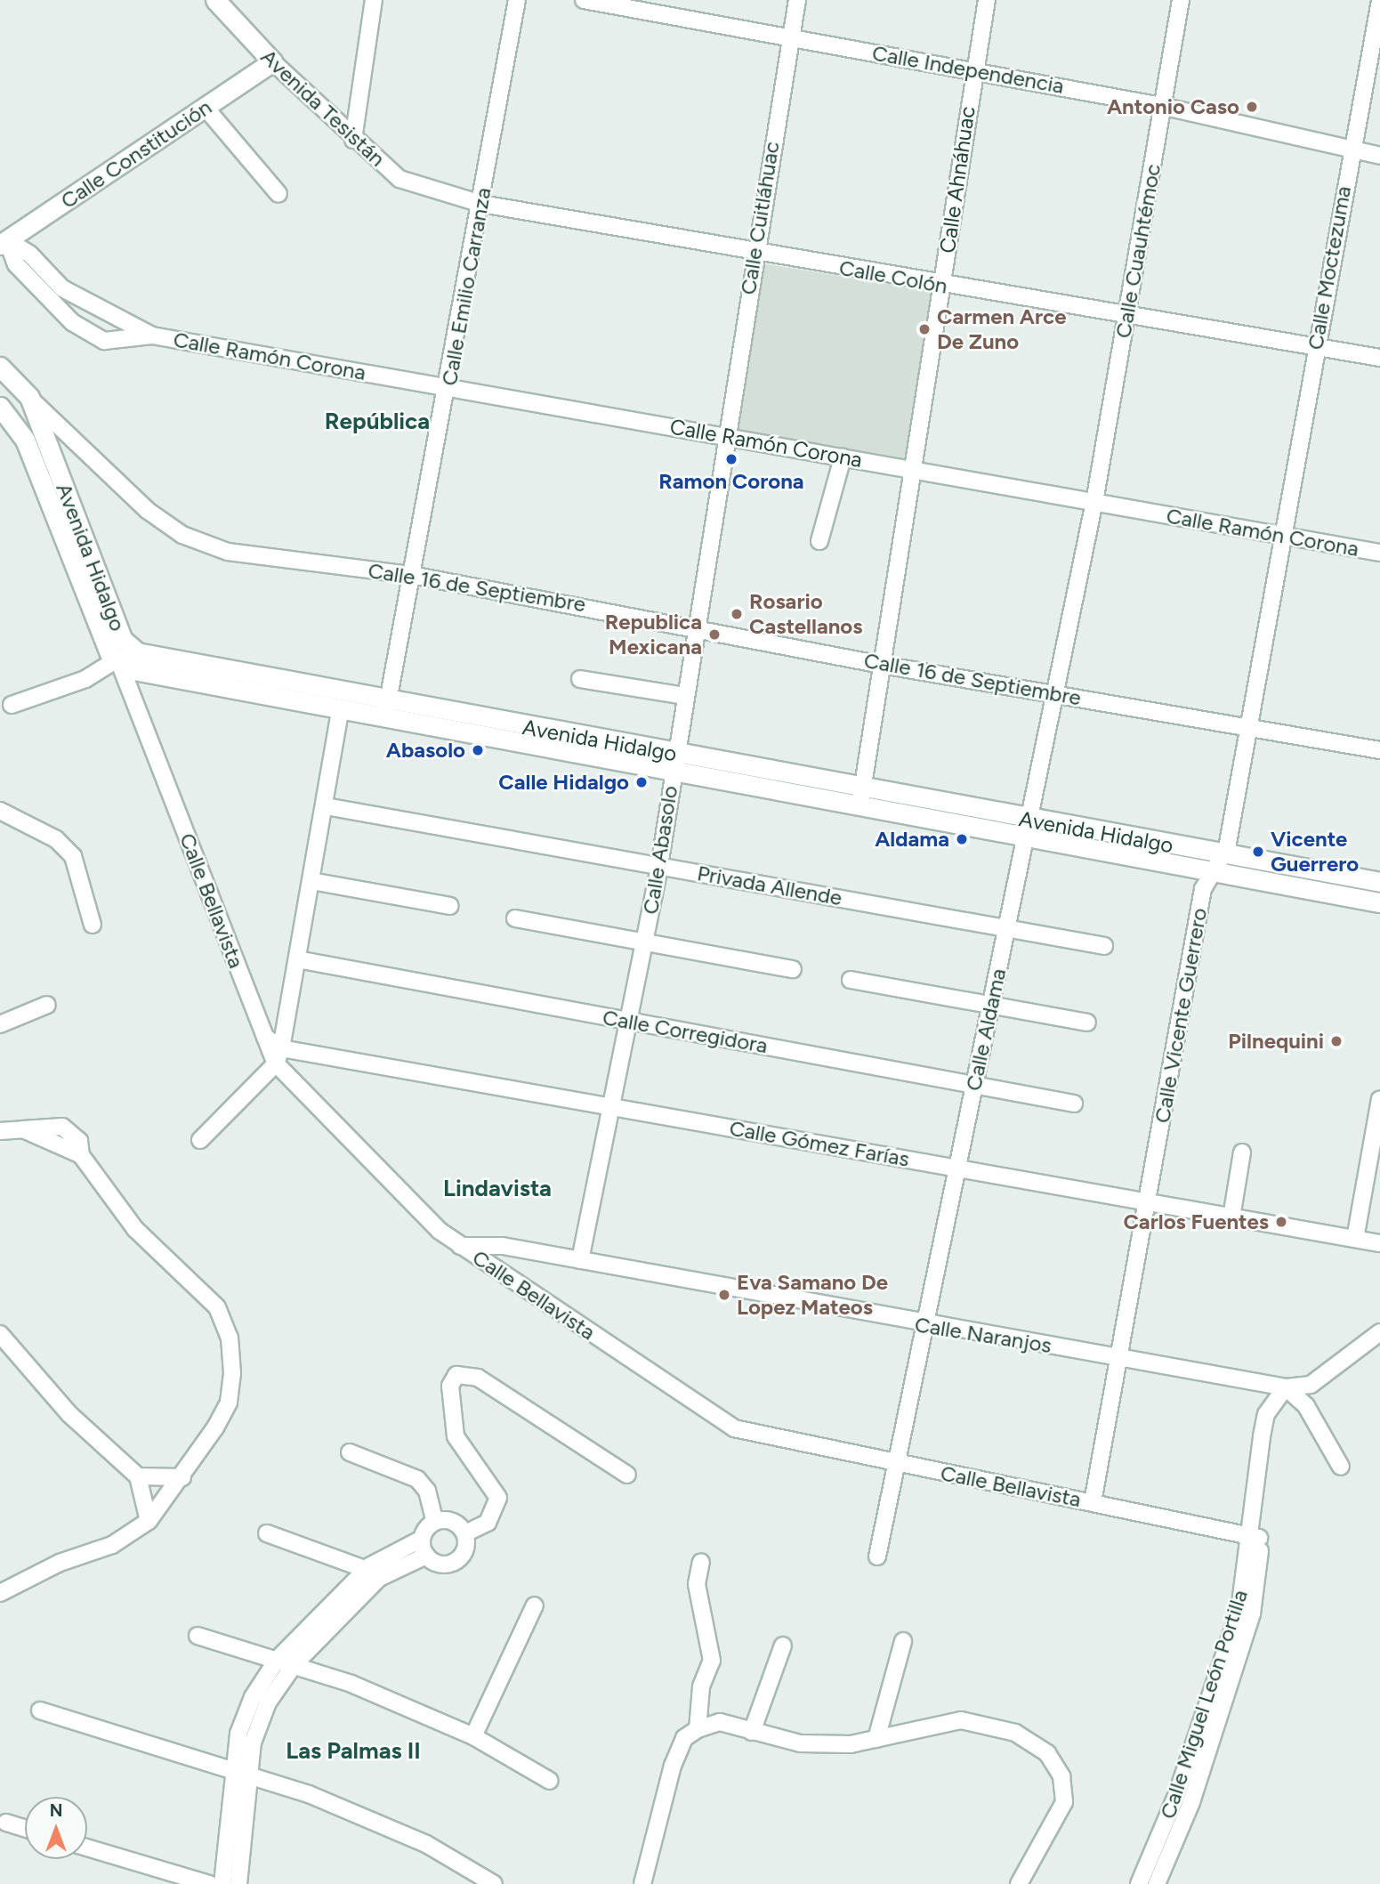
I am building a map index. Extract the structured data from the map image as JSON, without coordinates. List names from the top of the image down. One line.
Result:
{"streets":{"main road":["Avenida Tesistán","Calle Constitución","Avenida Hidalgo"],"street":["Calle Independencia","Calle Ahnáhuac","Calle Cuitláhuac","Calle Cuauhtémoc","Calle Moctezuma","Calle Colón","Calle Emilio Carranza","Calle Ramón Corona","Calle 16 de Septiembre","Calle Abasolo","Privada Allende","Calle Bellavista","Calle Vicente Guerrero","Calle Aldama","Calle Corregidora","Calle Gómez Farías","Calle Naranjos","Calle Miguel León Portilla"]},"crossings":[["Calle Independencia","Calle Ahnáhuac"],["Calle Independencia","Calle Cuitláhuac"],["Calle Independencia","Calle Cuauhtémoc"],["Calle Independencia","Calle Moctezuma"],["Avenida Tesistán","Calle Constitución"],["Avenida Tesistán","Calle Colón"],["Avenida Tesistán","Calle Emilio Carranza"],["Calle Constitución","Calle Ramón Corona"],["Calle Ahnáhuac","Calle Colón"],["Calle Ahnáhuac","Calle Ramón Corona"],["Calle Ahnáhuac","Avenida Hidalgo"],["Calle Ahnáhuac","Calle 16 de Septiembre"],["Calle Cuitláhuac","Calle Colón"],["Calle Cuitláhuac","Calle Ramón Corona"],["Calle Cuitláhuac","Calle Abasolo"],["Calle Cuauhtémoc","Calle Colón"],["Calle Cuauhtémoc","Calle Ramón Corona"],["Calle Cuauhtémoc","Calle Aldama"],["Calle Moctezuma","Calle Colón"],["Calle Moctezuma","Calle Ramón Corona"],["Calle Moctezuma","Calle Vicente Guerrero"],["Calle Colón","Calle Emilio Carranza"],["Calle Emilio Carranza","Calle Ramón Corona"],["Calle Emilio Carranza","Avenida Hidalgo"],["Calle Emilio Carranza","Calle 16 de Septiembre"],["Calle Ramón Corona","Calle Abasolo"],["Calle Ramón Corona","Calle Vicente Guerrero"],["Calle Ramón Corona","Calle Aldama"],["Avenida Hidalgo","Calle 16 de Septiembre"],["Avenida Hidalgo","Calle Abasolo"],["Avenida Hidalgo","Calle Bellavista"],["Avenida Hidalgo","Calle Vicente Guerrero"],["Avenida Hidalgo","Calle Aldama"],["Calle 16 de Septiembre","Calle Abasolo"],["Calle 16 de Septiembre","Calle Vicente Guerrero"],["Calle 16 de Septiembre","Calle Aldama"],["Calle Abasolo","Privada Allende"],["Calle Abasolo","Calle Corregidora"],["Calle Abasolo","Calle Gómez Farías"],["Calle Abasolo","Calle Naranjos"],["Privada Allende","Calle Aldama"],["Calle Bellavista","Calle Vicente Guerrero"],["Calle Bellavista","Calle Aldama"],["Calle Bellavista","Calle Gómez Farías"],["Calle Bellavista","Calle Naranjos"],["Calle Bellavista","Calle Miguel León Portilla"],["Calle Vicente Guerrero","Calle Gómez Farías"],["Calle Vicente Guerrero","Calle Naranjos"],["Calle Aldama","Calle Corregidora"],["Calle Aldama","Calle Gómez Farías"],["Calle Aldama","Calle Naranjos"],["Calle Naranjos","Calle Miguel León Portilla"]],"districts":["República","Lindavista","Las Palmas II"],"places":["Antonio Caso","Carmen Arce De Zuno","Ramon Corona","Rosario Castellanos","Republica Mexicana","Abasolo","Calle Hidalgo","Aldama","Vicente Guerrero","Pilnequini","Carlos Fuentes","Eva Samano De Lopez Mateos"],"north":"top"}
